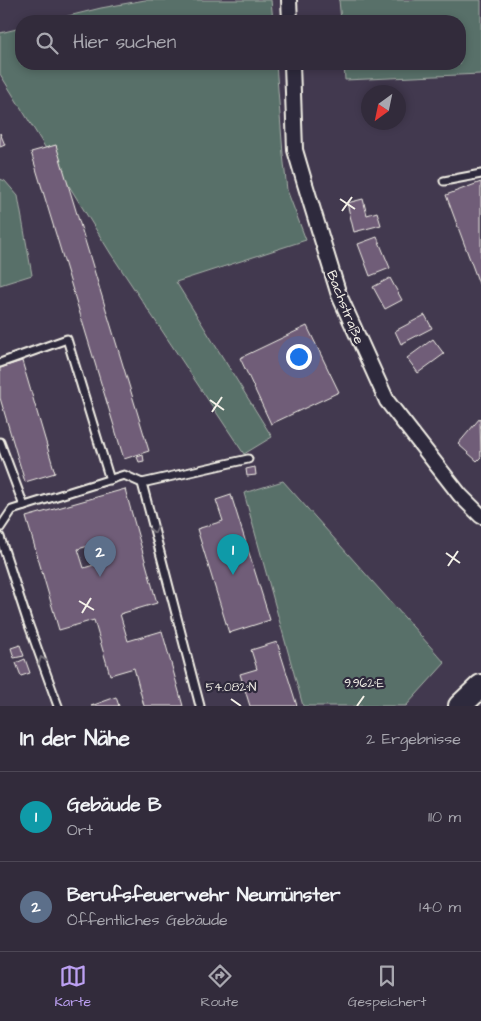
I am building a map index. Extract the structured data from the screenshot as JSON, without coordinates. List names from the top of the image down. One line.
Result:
{"streets":{"street":["Bachstraße"]},"north":"bottom left","page":{"search":"Hier suchen","pins":["1","2"],"heading":["In der Nähe","2 Ergebnisse"],"list":[{"mark":"1","name":"Gebäude B","note":"Ort","value":"110 m"},{"mark":"2","name":"Berufsfeuerwehr Neumünster","note":"Öffentliches Gebäude","value":"140 m"}],"nav":["Karte","Route","Gespeichert"]},"coordinates":["9.962°E","54.082°N"]}
